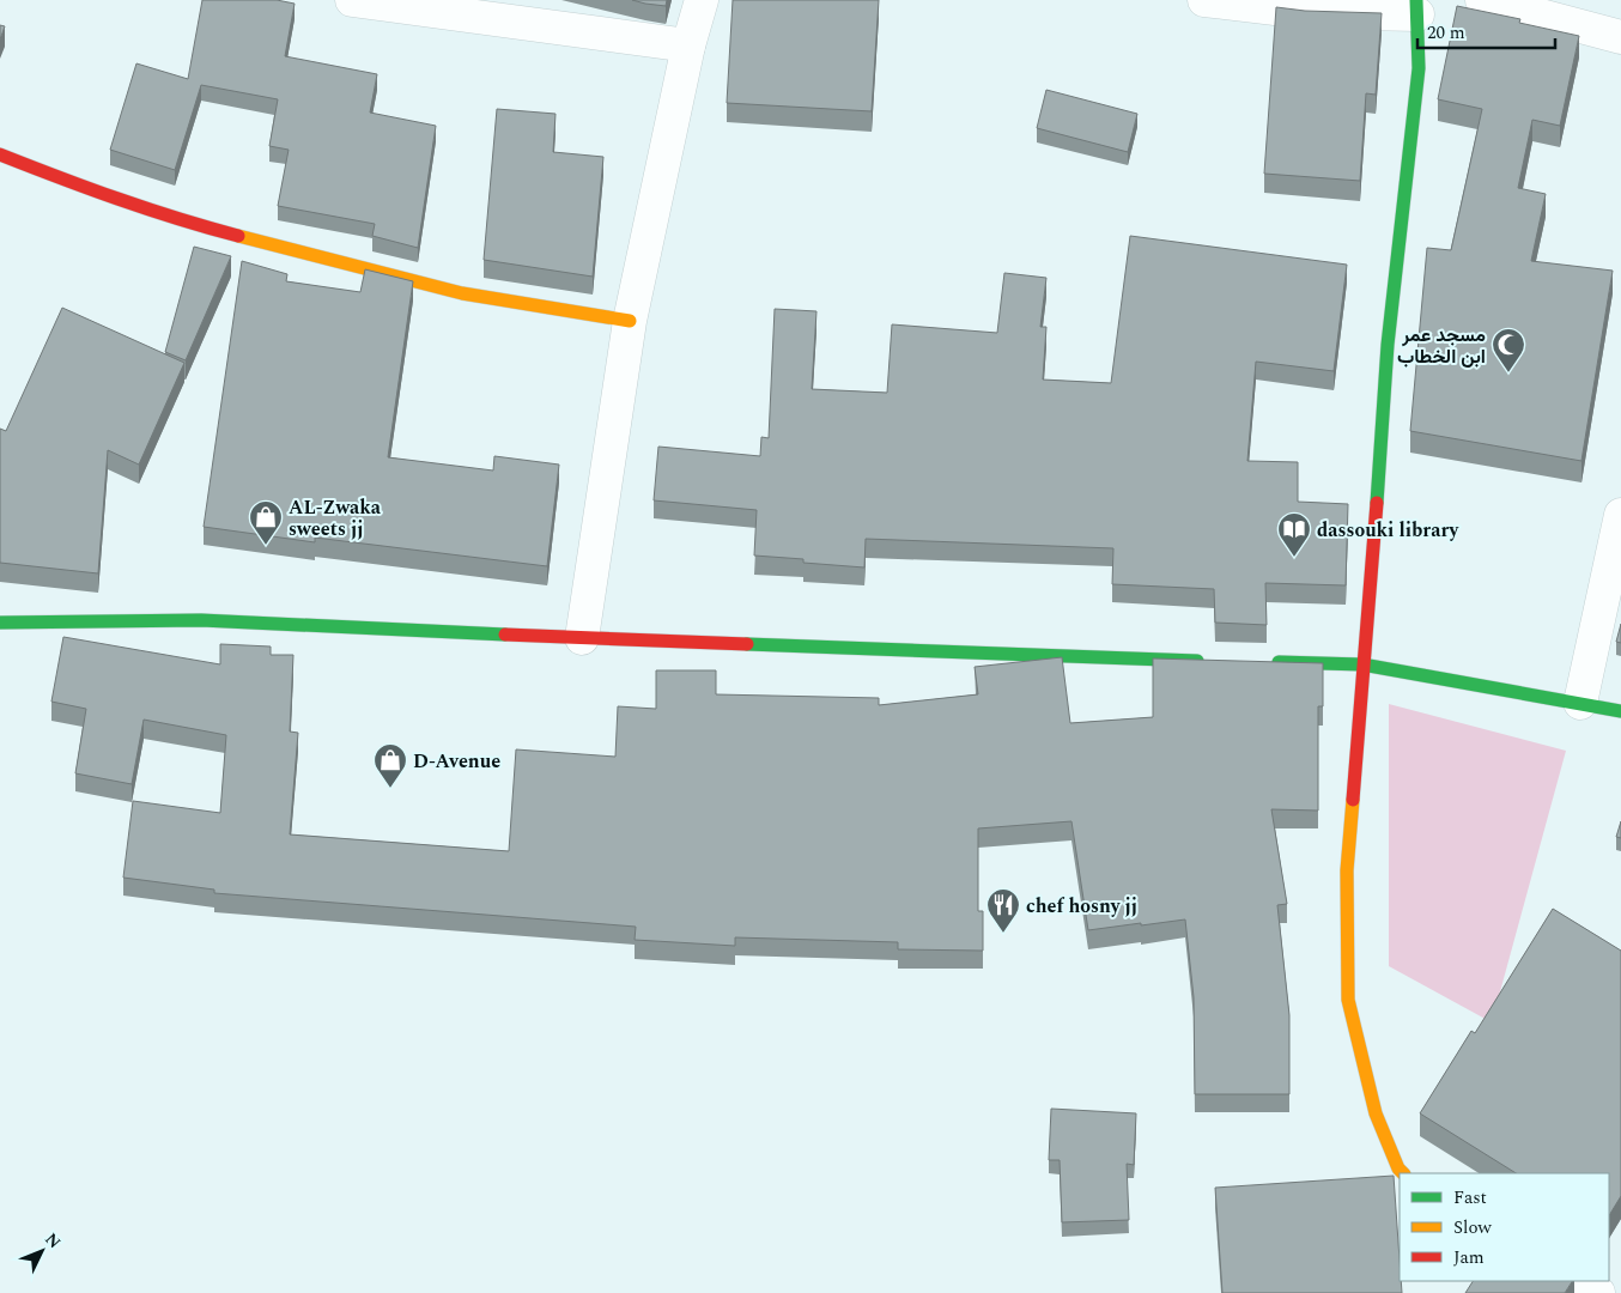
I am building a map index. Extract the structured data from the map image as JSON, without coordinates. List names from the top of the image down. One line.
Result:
{"places":{"mosque":["مسجد عمر ابن الخطاب"],"shop":["AL-Zwaka sweets jj","D-Avenue"],"library":["dassouki library"],"restaurant":["chef hosny jj"]},"legend":["Fast","Slow","Jam"],"scale_bar":"20 m","north":"top right"}
